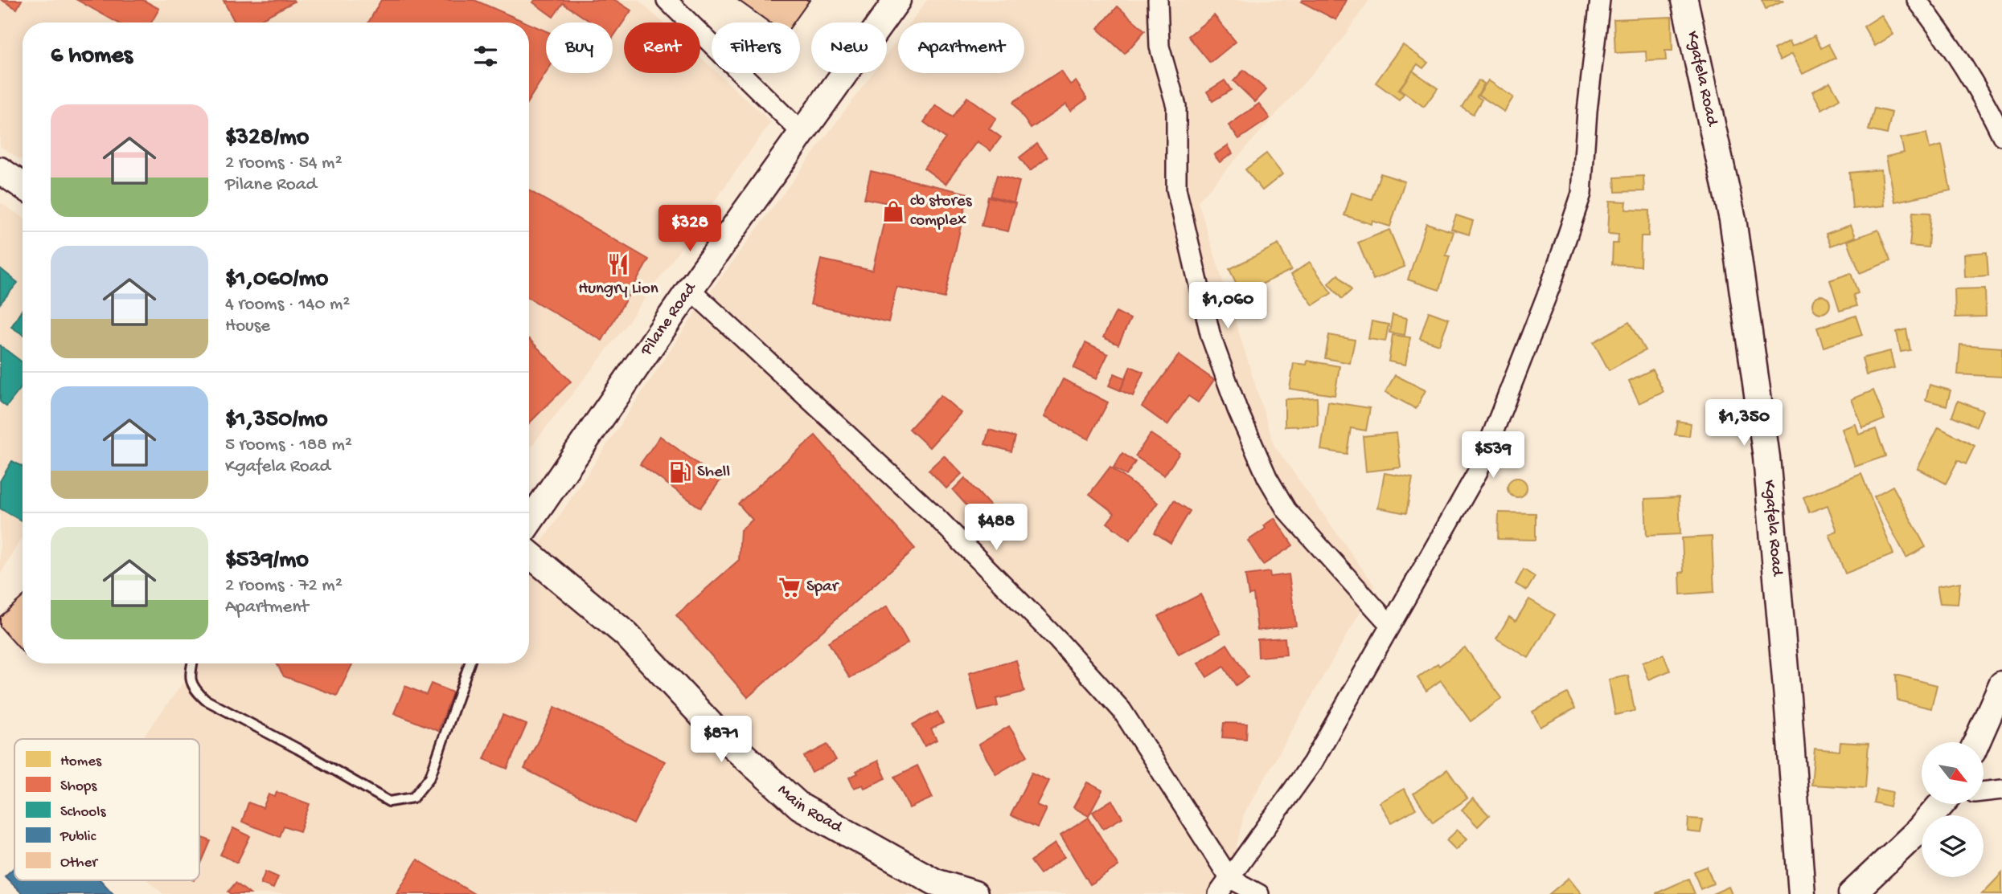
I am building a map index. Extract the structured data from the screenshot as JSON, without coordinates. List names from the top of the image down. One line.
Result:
{"streets":{"street":["Kgafela Road","Pilane Road","Main Road"]},"places":{"shop":["cb stores complex"],"restaurant":["Hungry Lion"],"fuel station":["Shell"],"supermarket":["Spar"]},"legend":["Homes","Shops","Schools","Public","Other"],"north":"bottom right","page":{"chip":["Buy","Rent","Filters","New","Apartment"],"heading":"6 homes","list":[{"name":"$328/mo","note":"2 rooms · 54 m² · Pilane Road"},{"name":"$1,060/mo","note":"4 rooms · 140 m² · House"},{"name":"$1,350/mo","note":"5 rooms · 188 m² · Kgafela Road"},{"name":"$539/mo","note":"2 rooms · 72 m² · Apartment"}],"price":["$328","$1,060","$1,350","$539","$488","$871"]}}
